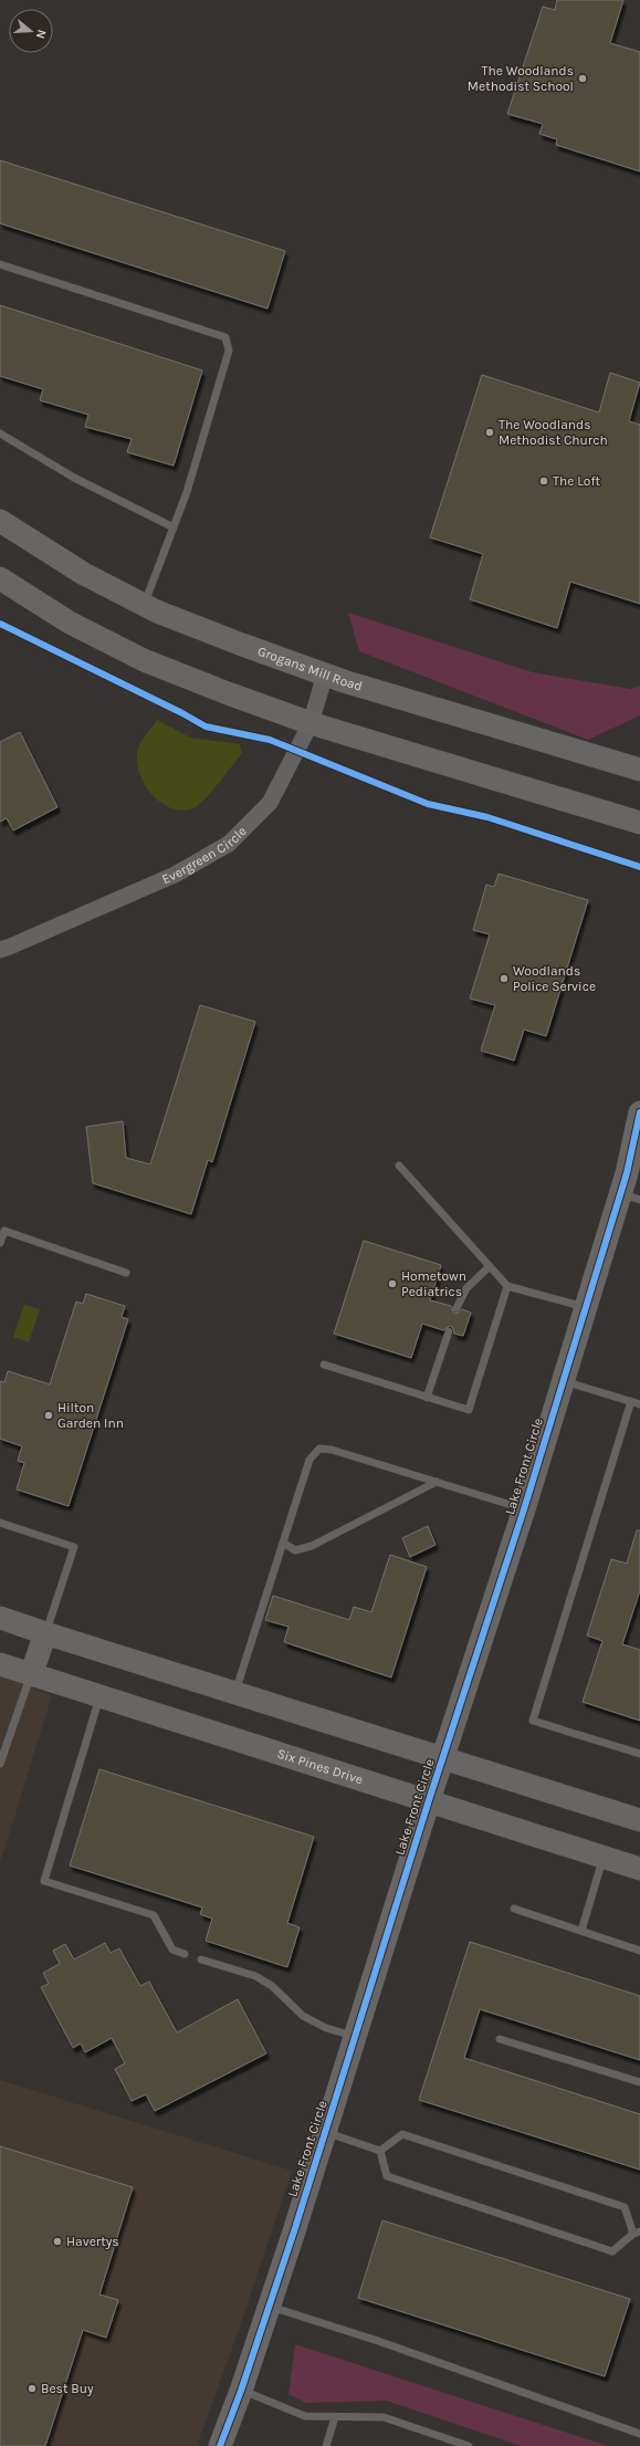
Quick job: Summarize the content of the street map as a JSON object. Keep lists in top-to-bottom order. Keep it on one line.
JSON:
{"streets":{"street":["Grogans Mill Road","Evergreen Circle","Lake Front Circle","Six Pines Drive"]},"crossings":[["Grogans Mill Road","Evergreen Circle"],["Lake Front Circle","Six Pines Drive"]],"places":["The Woodlands Methodist School","The Woodlands Methodist Church","The Loft","Woodlands Police Service","Hometown Pediatrics","Hilton Garden Inn","Havertys","Best Buy"],"north":"right"}
